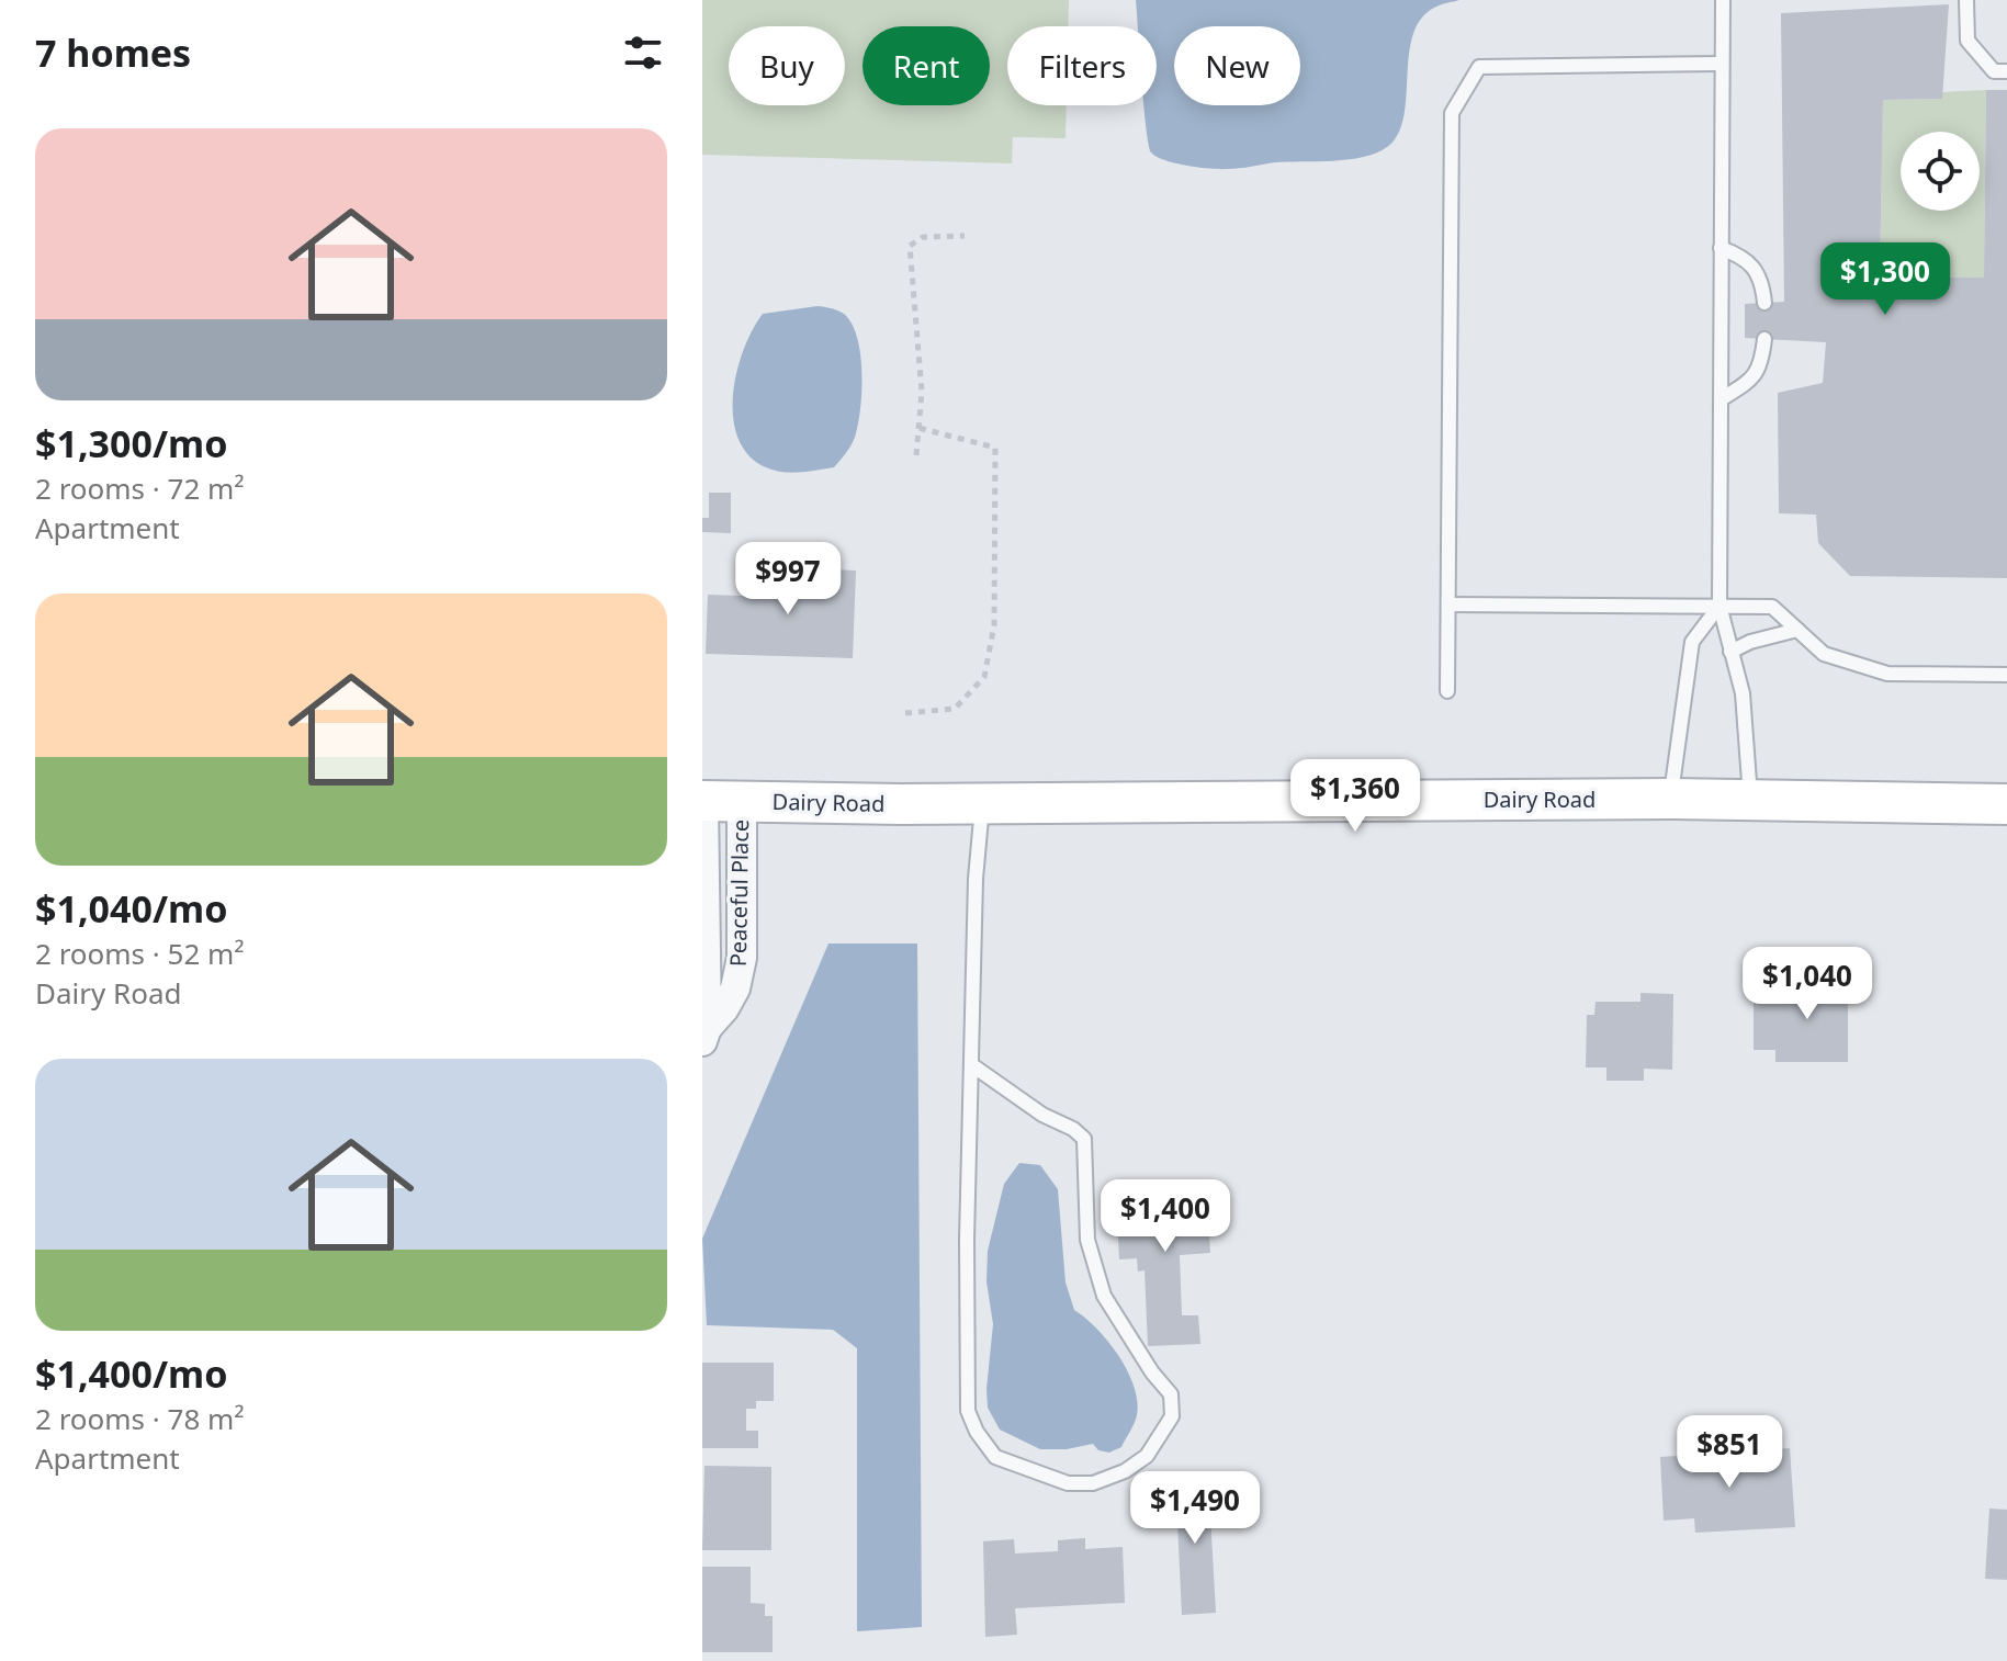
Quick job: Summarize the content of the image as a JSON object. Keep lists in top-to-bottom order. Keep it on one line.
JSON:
{"streets":{"street":["Dairy Road","Peaceful Place"]},"crossings":[["Dairy Road","Peaceful Place"]],"page":{"heading":"7 homes","chip":["Buy","Rent","Filters","New"],"list":[{"name":"$1,300/mo","note":"2 rooms · 72 m² · Apartment"},{"name":"$1,040/mo","note":"2 rooms · 52 m² · Dairy Road"},{"name":"$1,400/mo","note":"2 rooms · 78 m² · Apartment"}],"price":["$1,300","$997","$1,360","$1,040","$1,400","$851","$1,490"]}}
